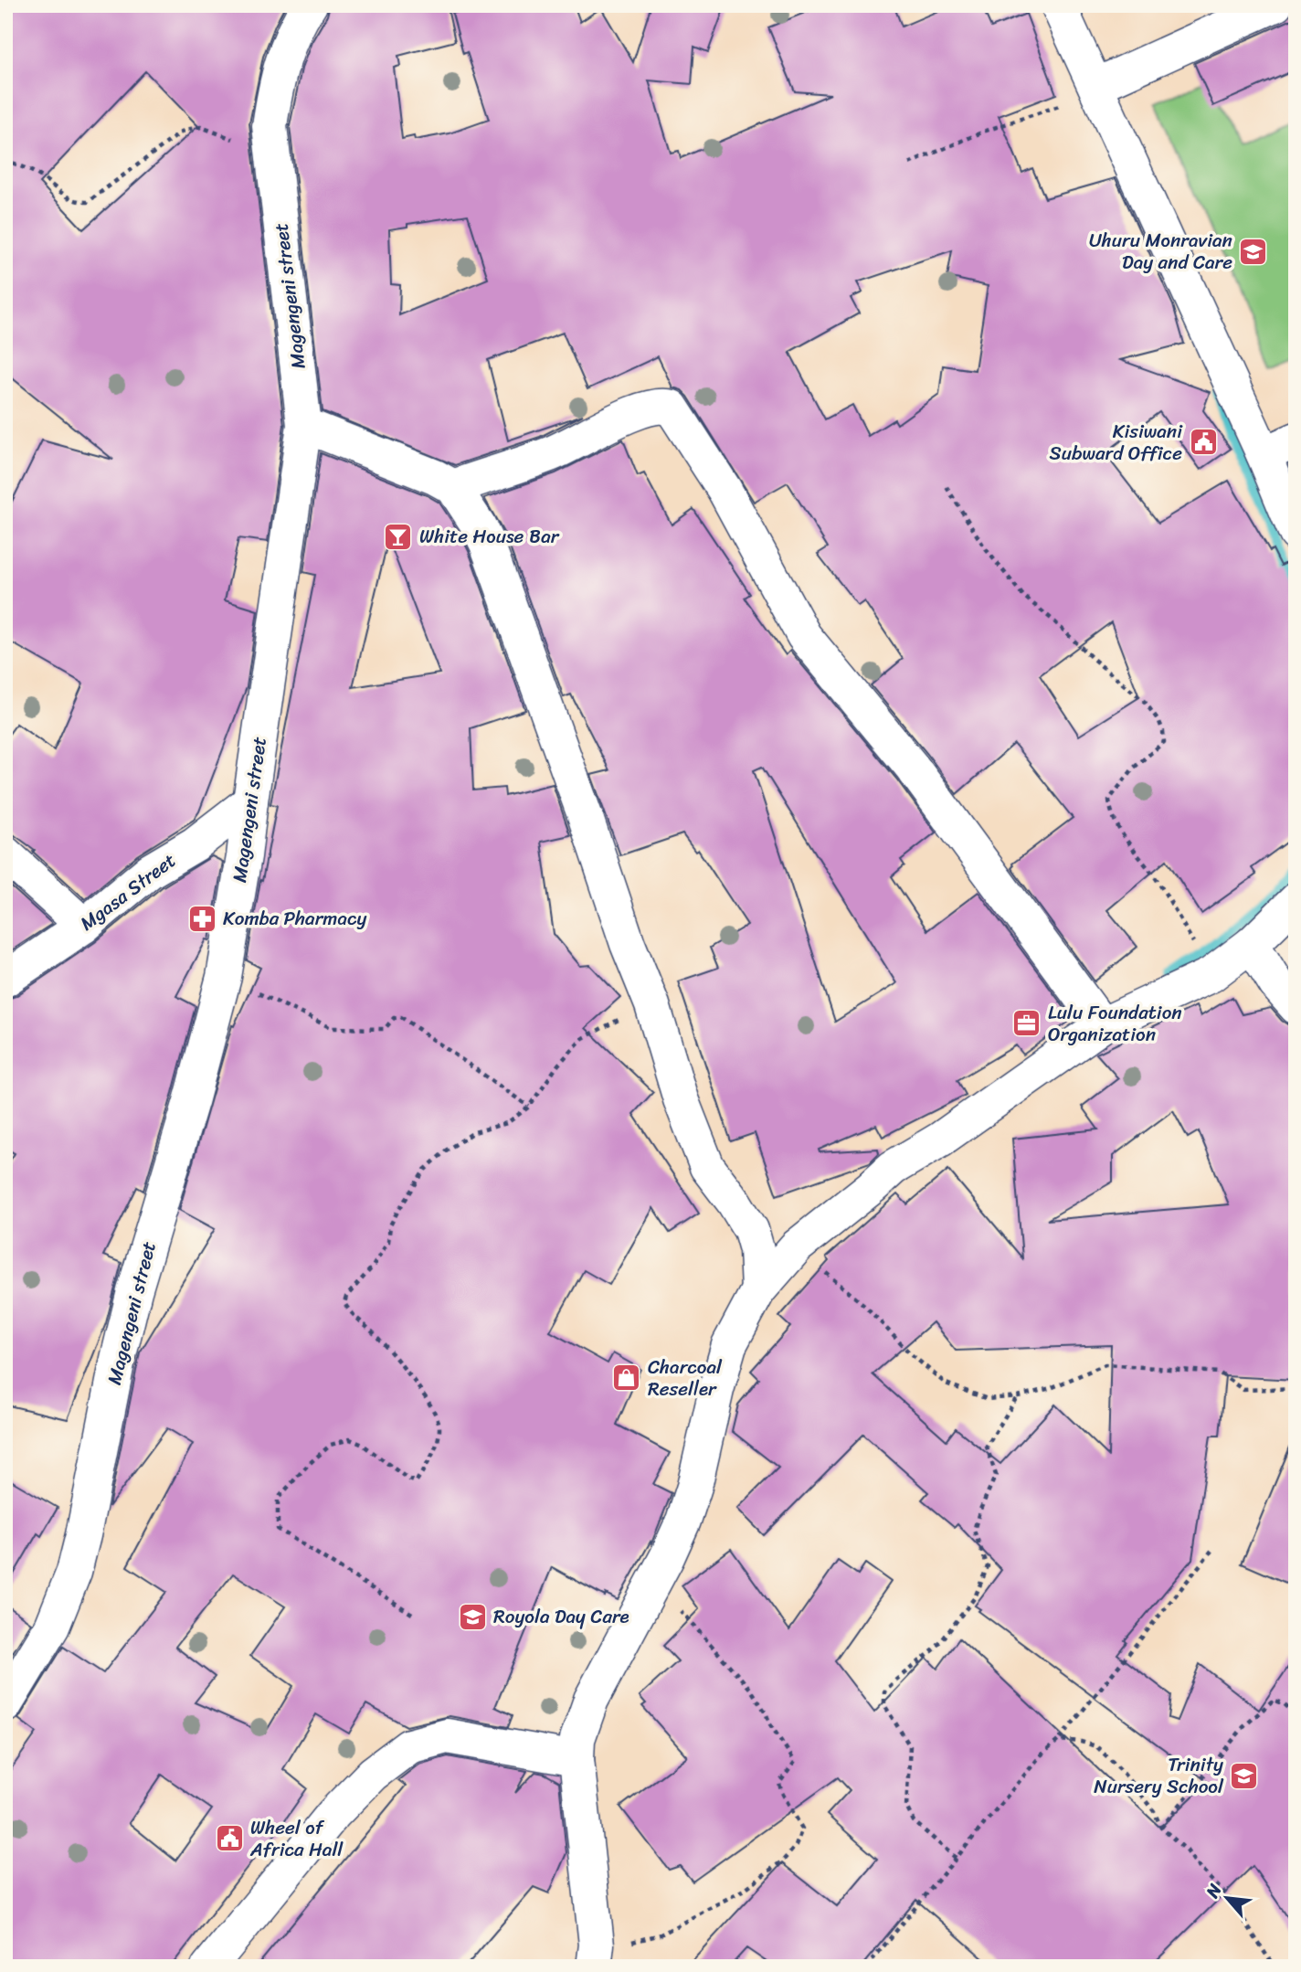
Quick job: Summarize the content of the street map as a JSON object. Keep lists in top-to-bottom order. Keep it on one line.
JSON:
{"streets":{"street":["Magengeni street","Mgasa Street"]},"crossings":[["Magengeni street","Mgasa Street"]],"places":{"school or university":["Uhuru Monravian Day and Care","Royola Day Care","Trinity Nursery School"],"public building":["Kisiwani Subward Office","Wheel of Africa Hall"],"bar":["White House Bar"],"pharmacy":["Komba Pharmacy"],"office":["Lulu Foundation Organization"],"shop":["Charcoal Reseller"]},"north":"top left"}
